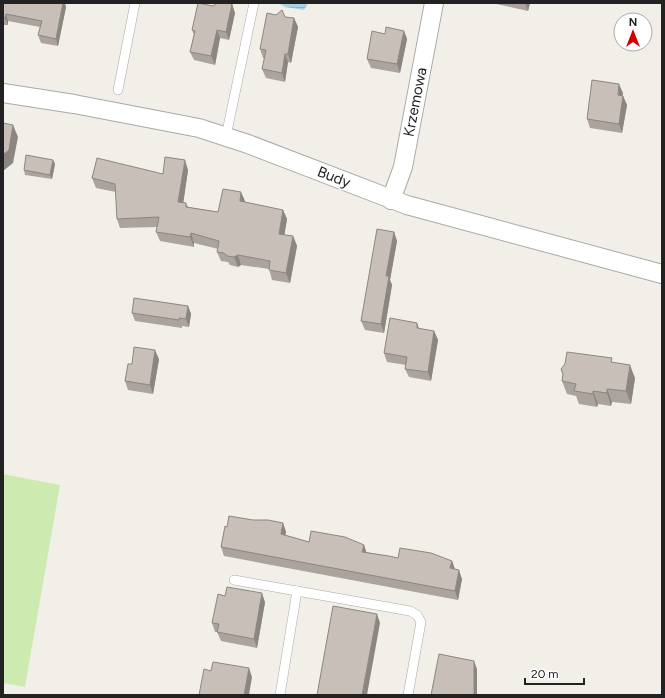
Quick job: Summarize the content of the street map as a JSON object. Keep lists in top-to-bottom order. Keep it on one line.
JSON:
{"streets":{"street":["Krzemowa","Budy"]},"crossings":[["Krzemowa","Budy"]],"scale_bar":"20 m","north":"top"}
